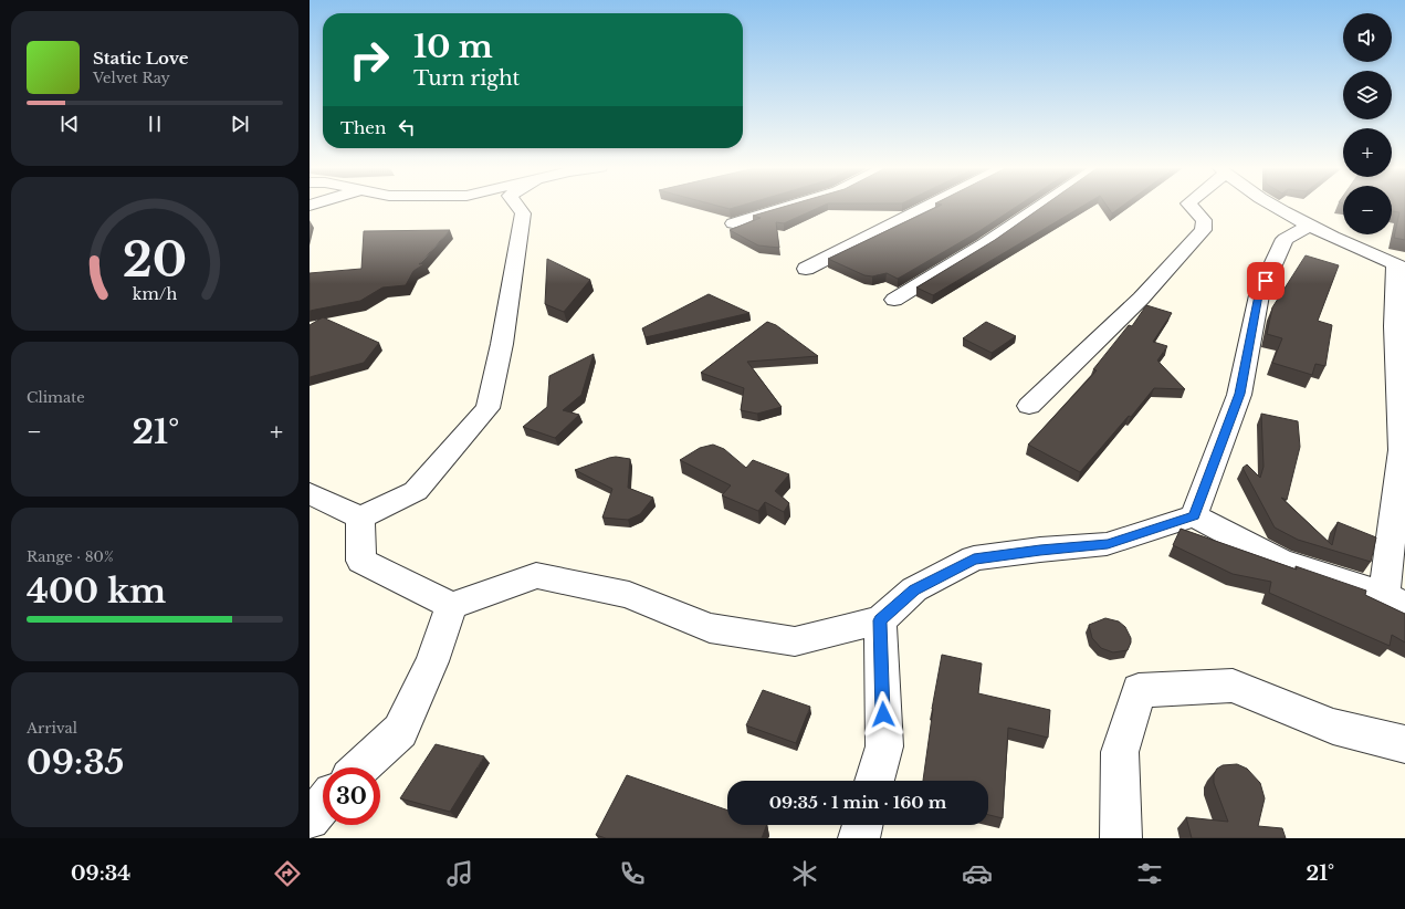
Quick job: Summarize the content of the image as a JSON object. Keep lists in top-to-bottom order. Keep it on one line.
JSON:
{"page":{"map_buttons":["+","−"],"turn":["10 m","Turn right"],"song":["Static Love","Velvet Ray"],"then":"Then","tile":["Climate",["Range · 80%","400 km"],["Arrival","09:35"]],"heat":["−","21°","+"],"limit":"30","trip":"09:35 · 1 min · 160 m","tabs":["09:34","21°"],"gauge":["20","km/h"]}}
